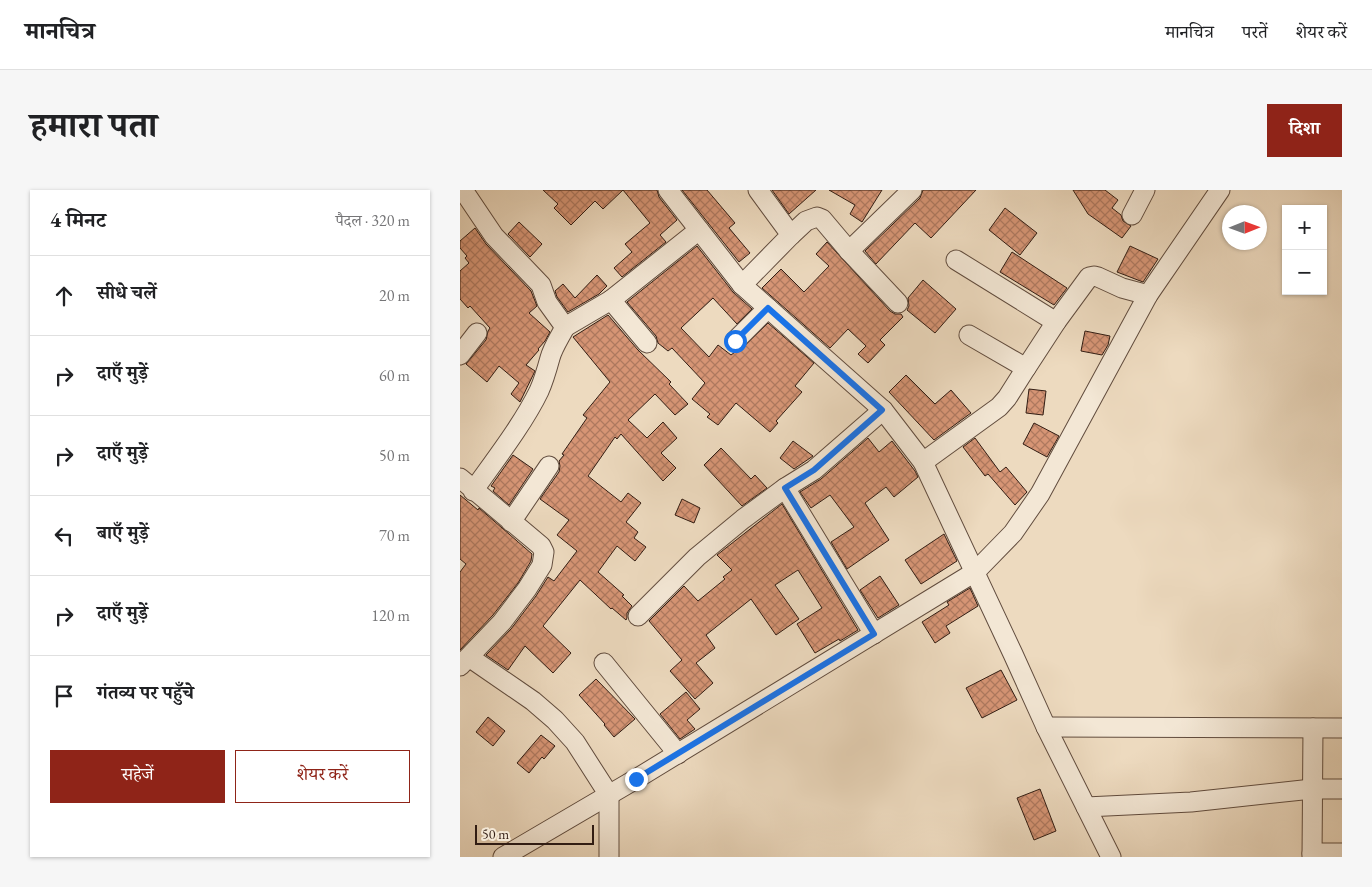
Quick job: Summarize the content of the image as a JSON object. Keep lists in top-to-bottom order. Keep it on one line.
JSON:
{"scale_bar":"50 m","north":"right","page":{"header":"मानचित्र","nav":["मानचित्र","परतें","शेयर करें"],"title":"हमारा पता","buttons":["दिशा",["सहेजें","शेयर करें"]],"heading":["4 मिनट","पैदल · 320 m"],"map_buttons":["+","−"],"list":[["सीधे चलें","20 m"],["दाएँ मुड़ें","60 m"],["दाएँ मुड़ें","50 m"],["बाएँ मुड़ें","70 m"],["दाएँ मुड़ें","120 m"],"गंतव्य पर पहुँचे"],"scale":"50 m"}}
